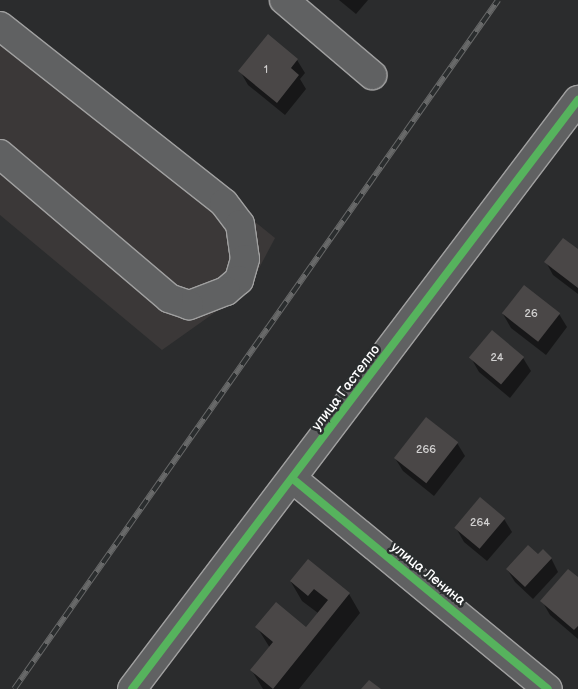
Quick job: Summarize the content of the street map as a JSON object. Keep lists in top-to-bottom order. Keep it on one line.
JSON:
{"streets":{"street":["улица Гастелло","улица Ленина"]},"crossings":[["улица Гастелло","улица Ленина"]],"house_numbers":["1","26","24","266","264"]}
